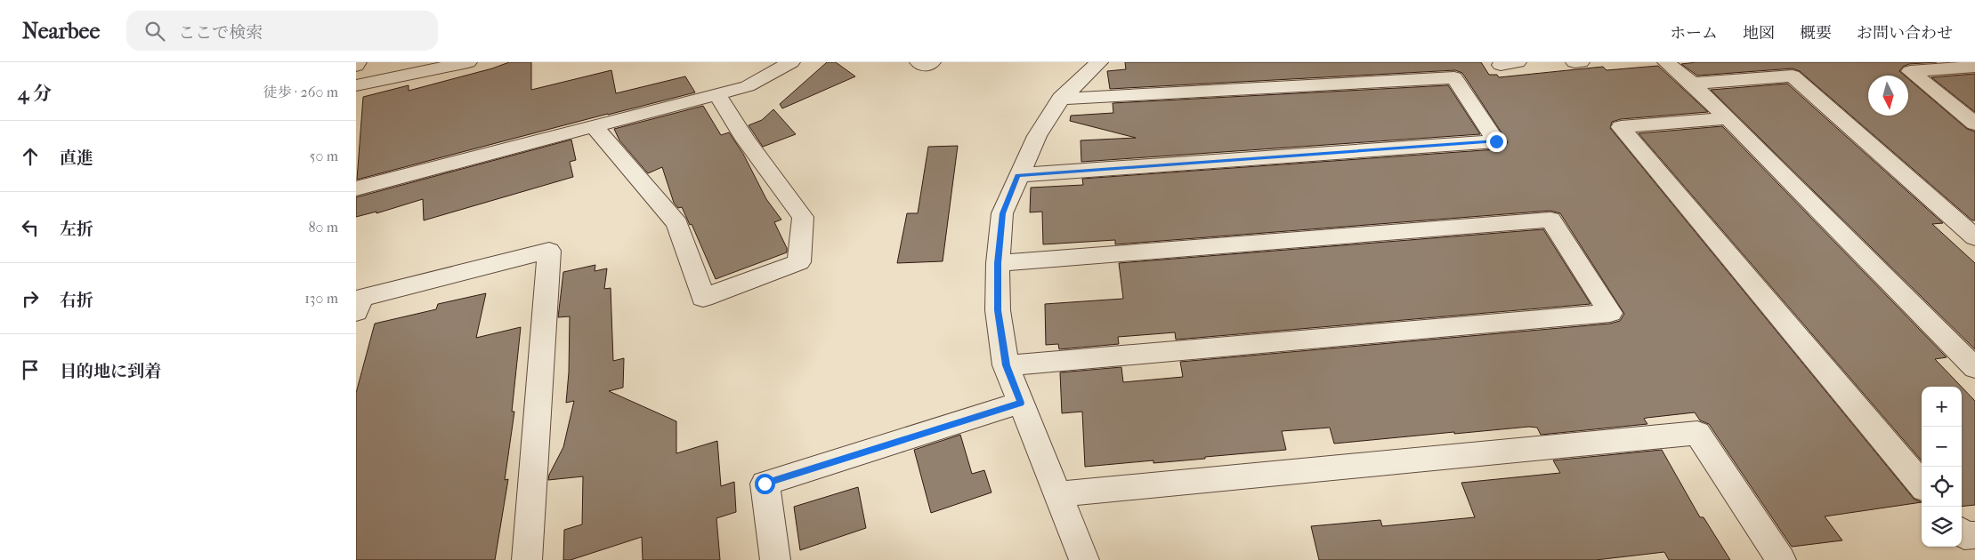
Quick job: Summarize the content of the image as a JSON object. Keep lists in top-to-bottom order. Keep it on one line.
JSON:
{"north":"bottom","page":{"header":"Nearbee","search":"ここで検索","nav":["ホーム","地図","概要","お問い合わせ"],"heading":["4 分","徒歩 · 260 m"],"list":[["直進","50 m"],["左折","80 m"],["右折","130 m"],"目的地に到着"],"map_buttons":["+","−"]}}
